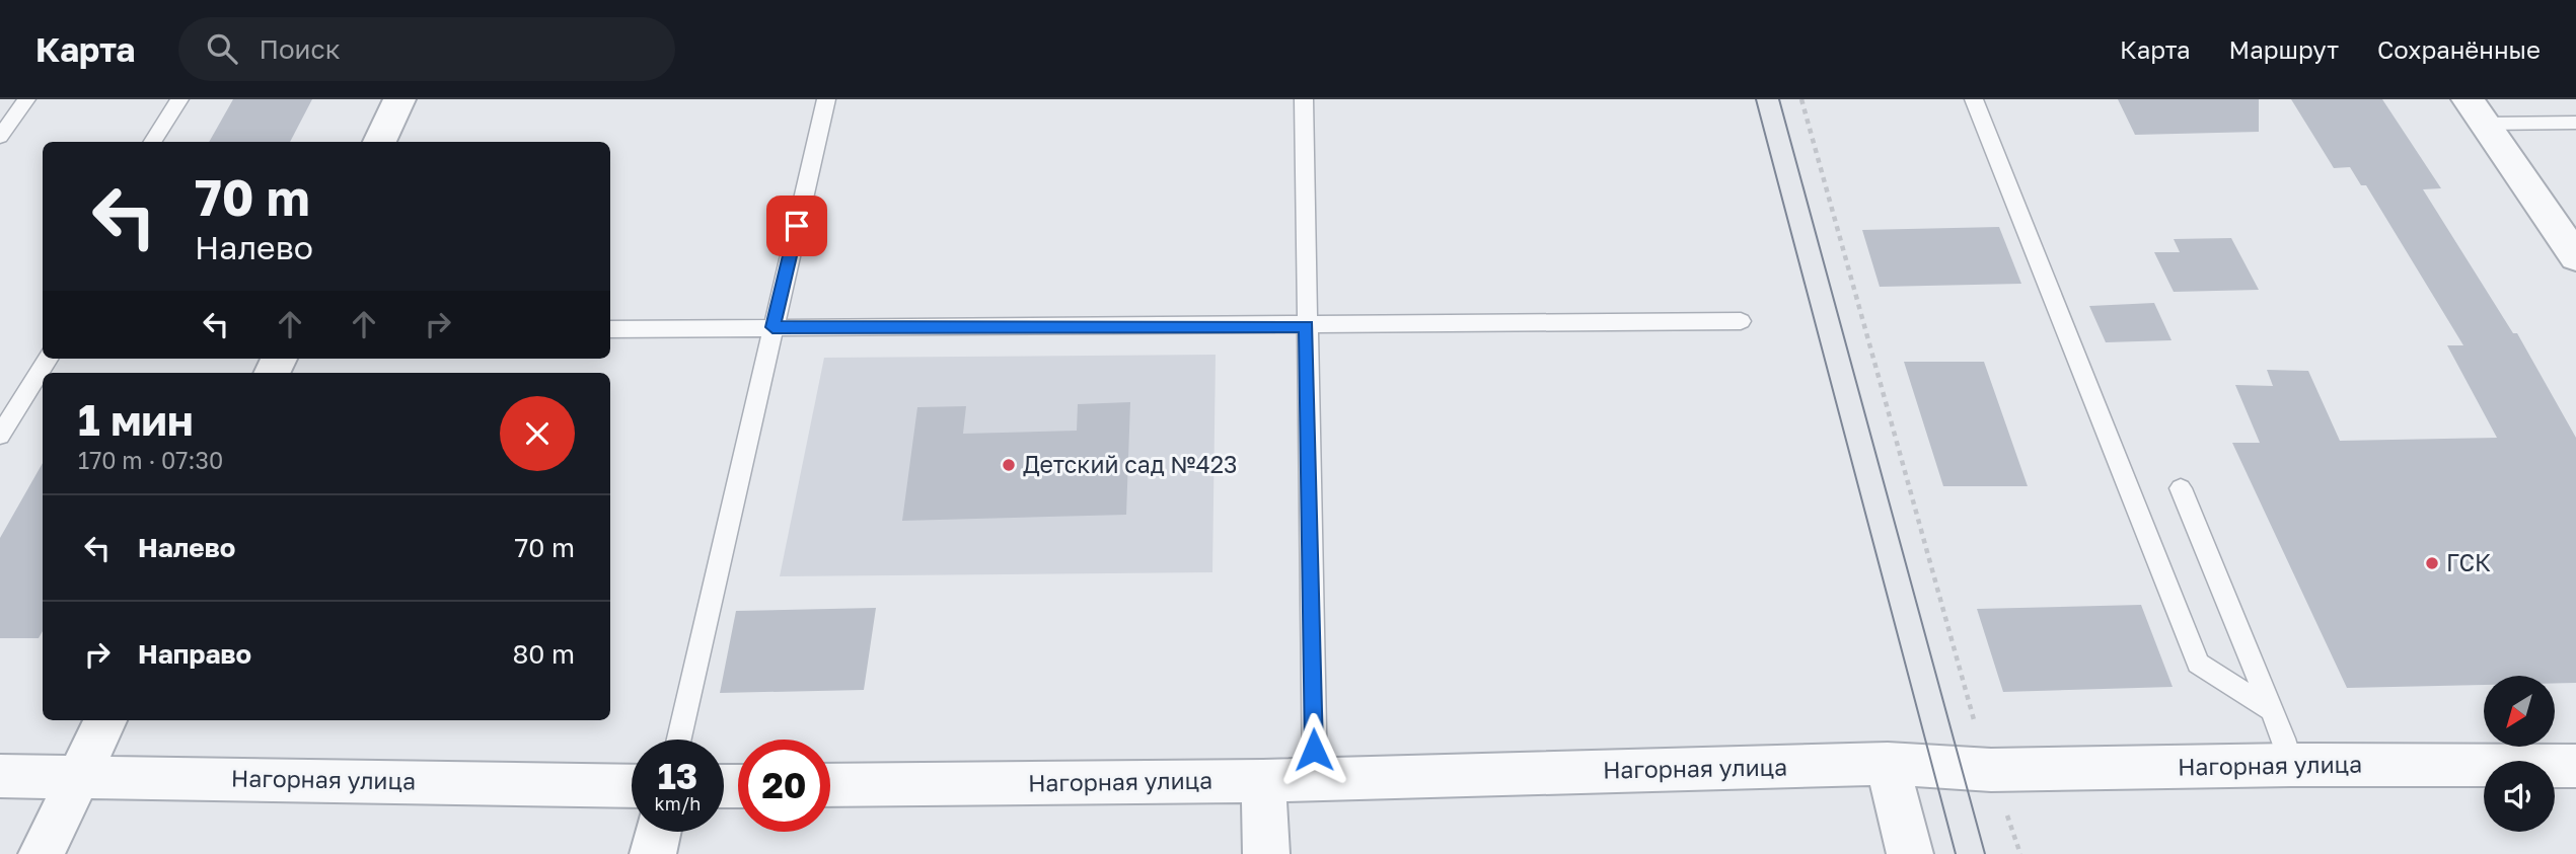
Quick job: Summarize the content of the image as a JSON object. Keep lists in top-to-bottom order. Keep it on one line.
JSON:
{"streets":{"street":["Нагорная улица"]},"places":["Детский сад №423","ГСК"],"north":"bottom left","page":{"header":"Карта","search":"Поиск","nav":["Карта","Маршрут","Сохранённые"],"turn":["70 m","Налево"],"heading":["1 мин","170 m · 07:30"],"list":[{"name":"Налево","value":"70 m"},{"name":"Направо","value":"80 m"}],"speed":"13 km/h","limit":"20"}}
